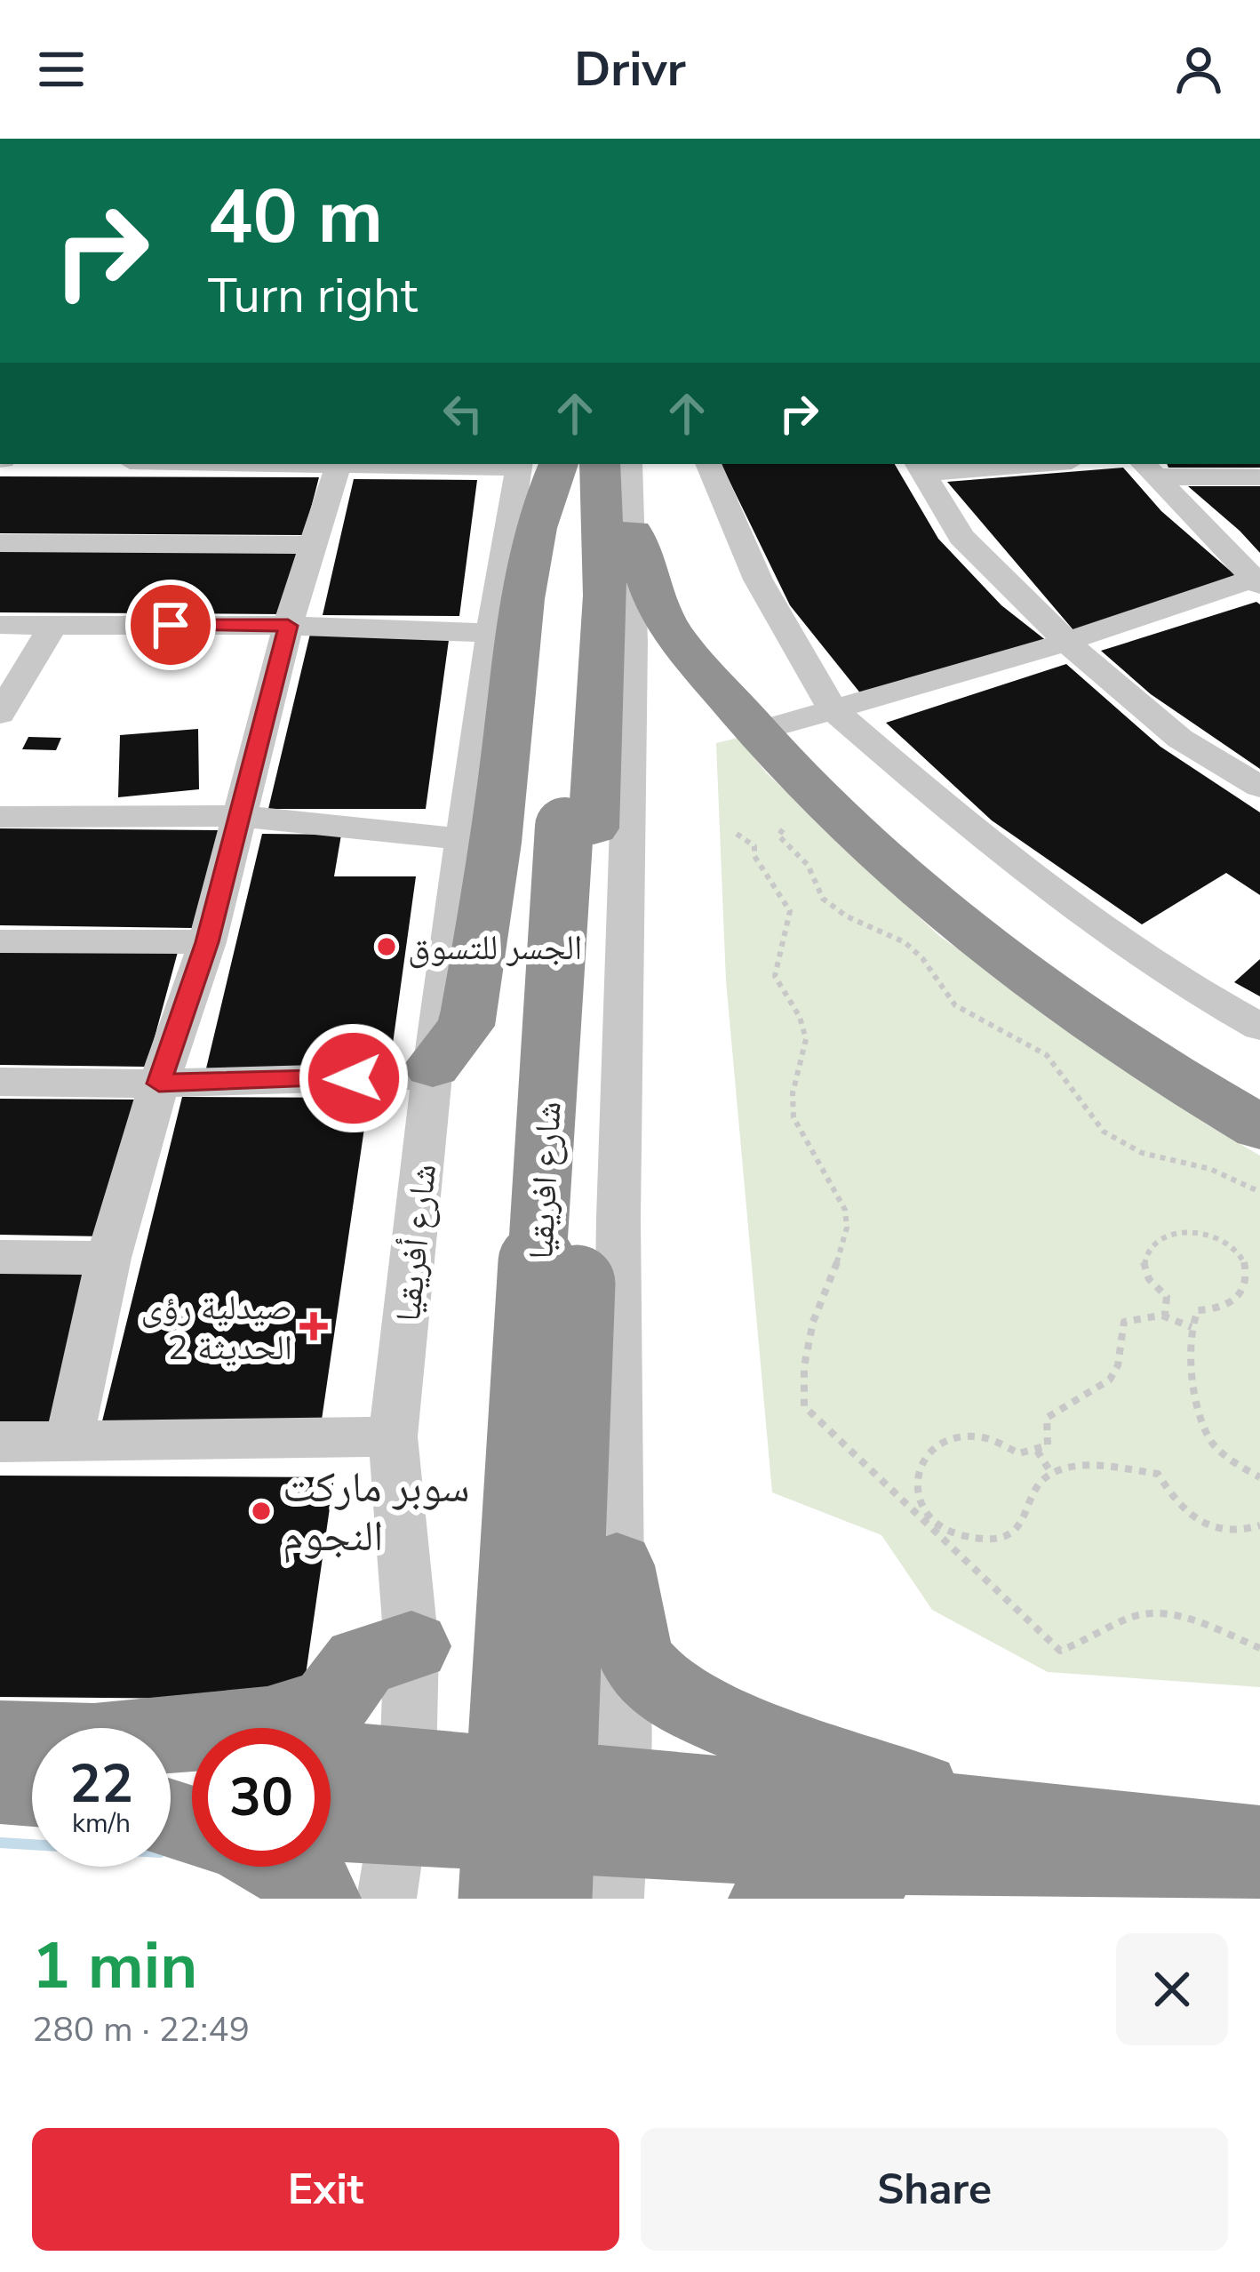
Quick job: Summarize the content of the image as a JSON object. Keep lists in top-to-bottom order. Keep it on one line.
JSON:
{"streets":{"highway":["شارع افريقيا"],"street":["شارع أفريقيا"]},"places":{"other":["الجسر للتسوق","سوبر ماركت النجوم"],"health":["صيدلية رؤى الحديثة 2"]},"page":{"header":"Drivr","turn":["40 m","Turn right"],"speed":"22 km/h","limit":"30","heading":["1 min","280 m · 22:49"],"buttons":["Exit","Share"]}}
